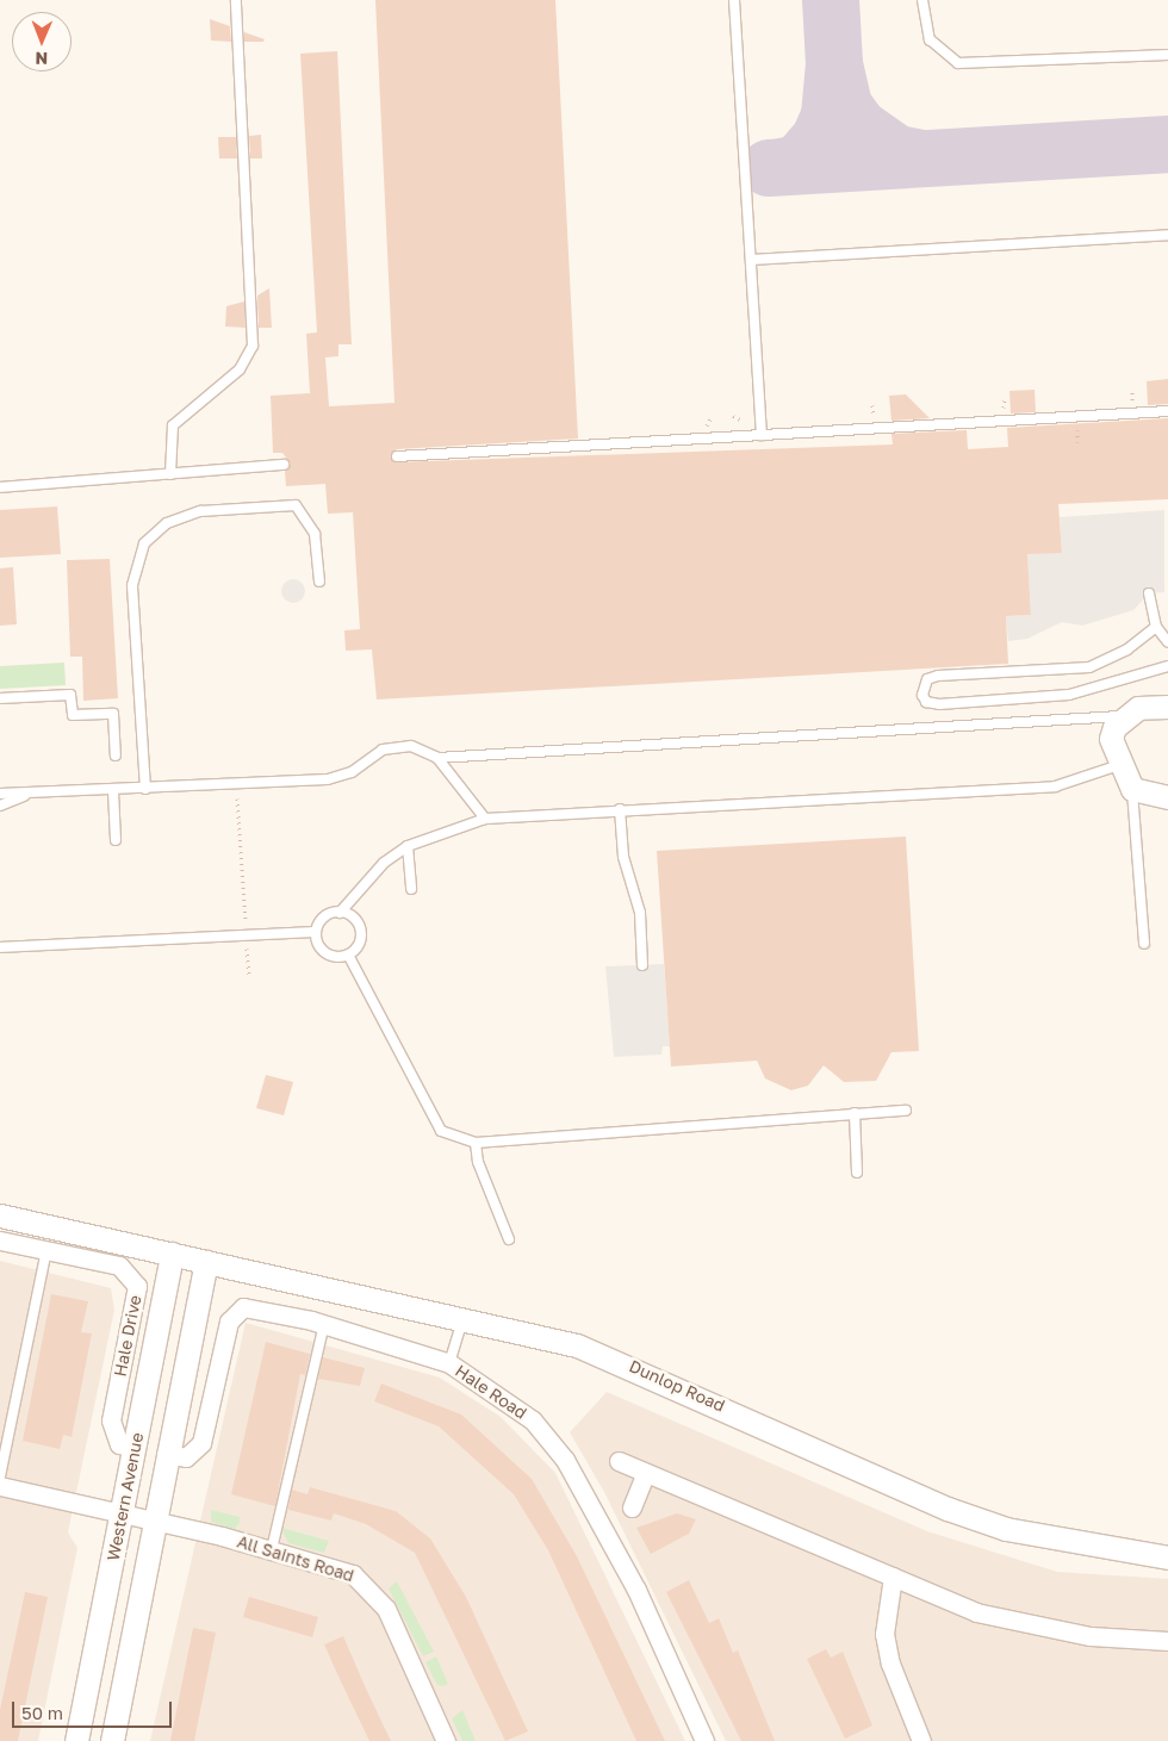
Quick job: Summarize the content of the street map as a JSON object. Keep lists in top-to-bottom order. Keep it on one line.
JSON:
{"streets":{"street":["Hale Drive","Dunlop Road","Hale Road","Western Avenue","All Saints Road"]},"crossings":[["Hale Drive","Western Avenue"],["Dunlop Road","Western Avenue"],["Hale Road","Western Avenue"],["Western Avenue","All Saints Road"]],"scale_bar":"50 m","north":"bottom"}
